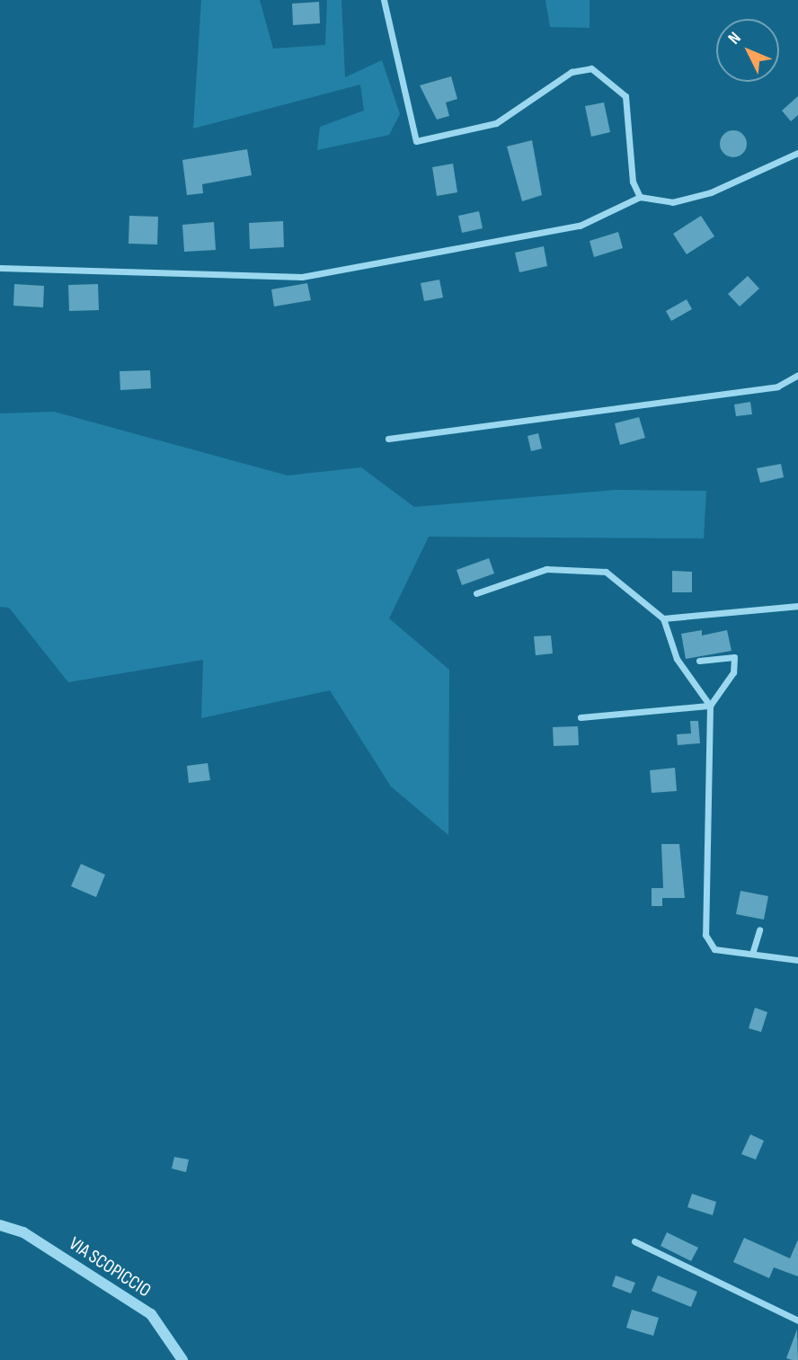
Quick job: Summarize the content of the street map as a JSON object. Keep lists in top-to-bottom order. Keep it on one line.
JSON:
{"streets":{"street":["VIA SCOPICCIO"]},"north":"top left"}
